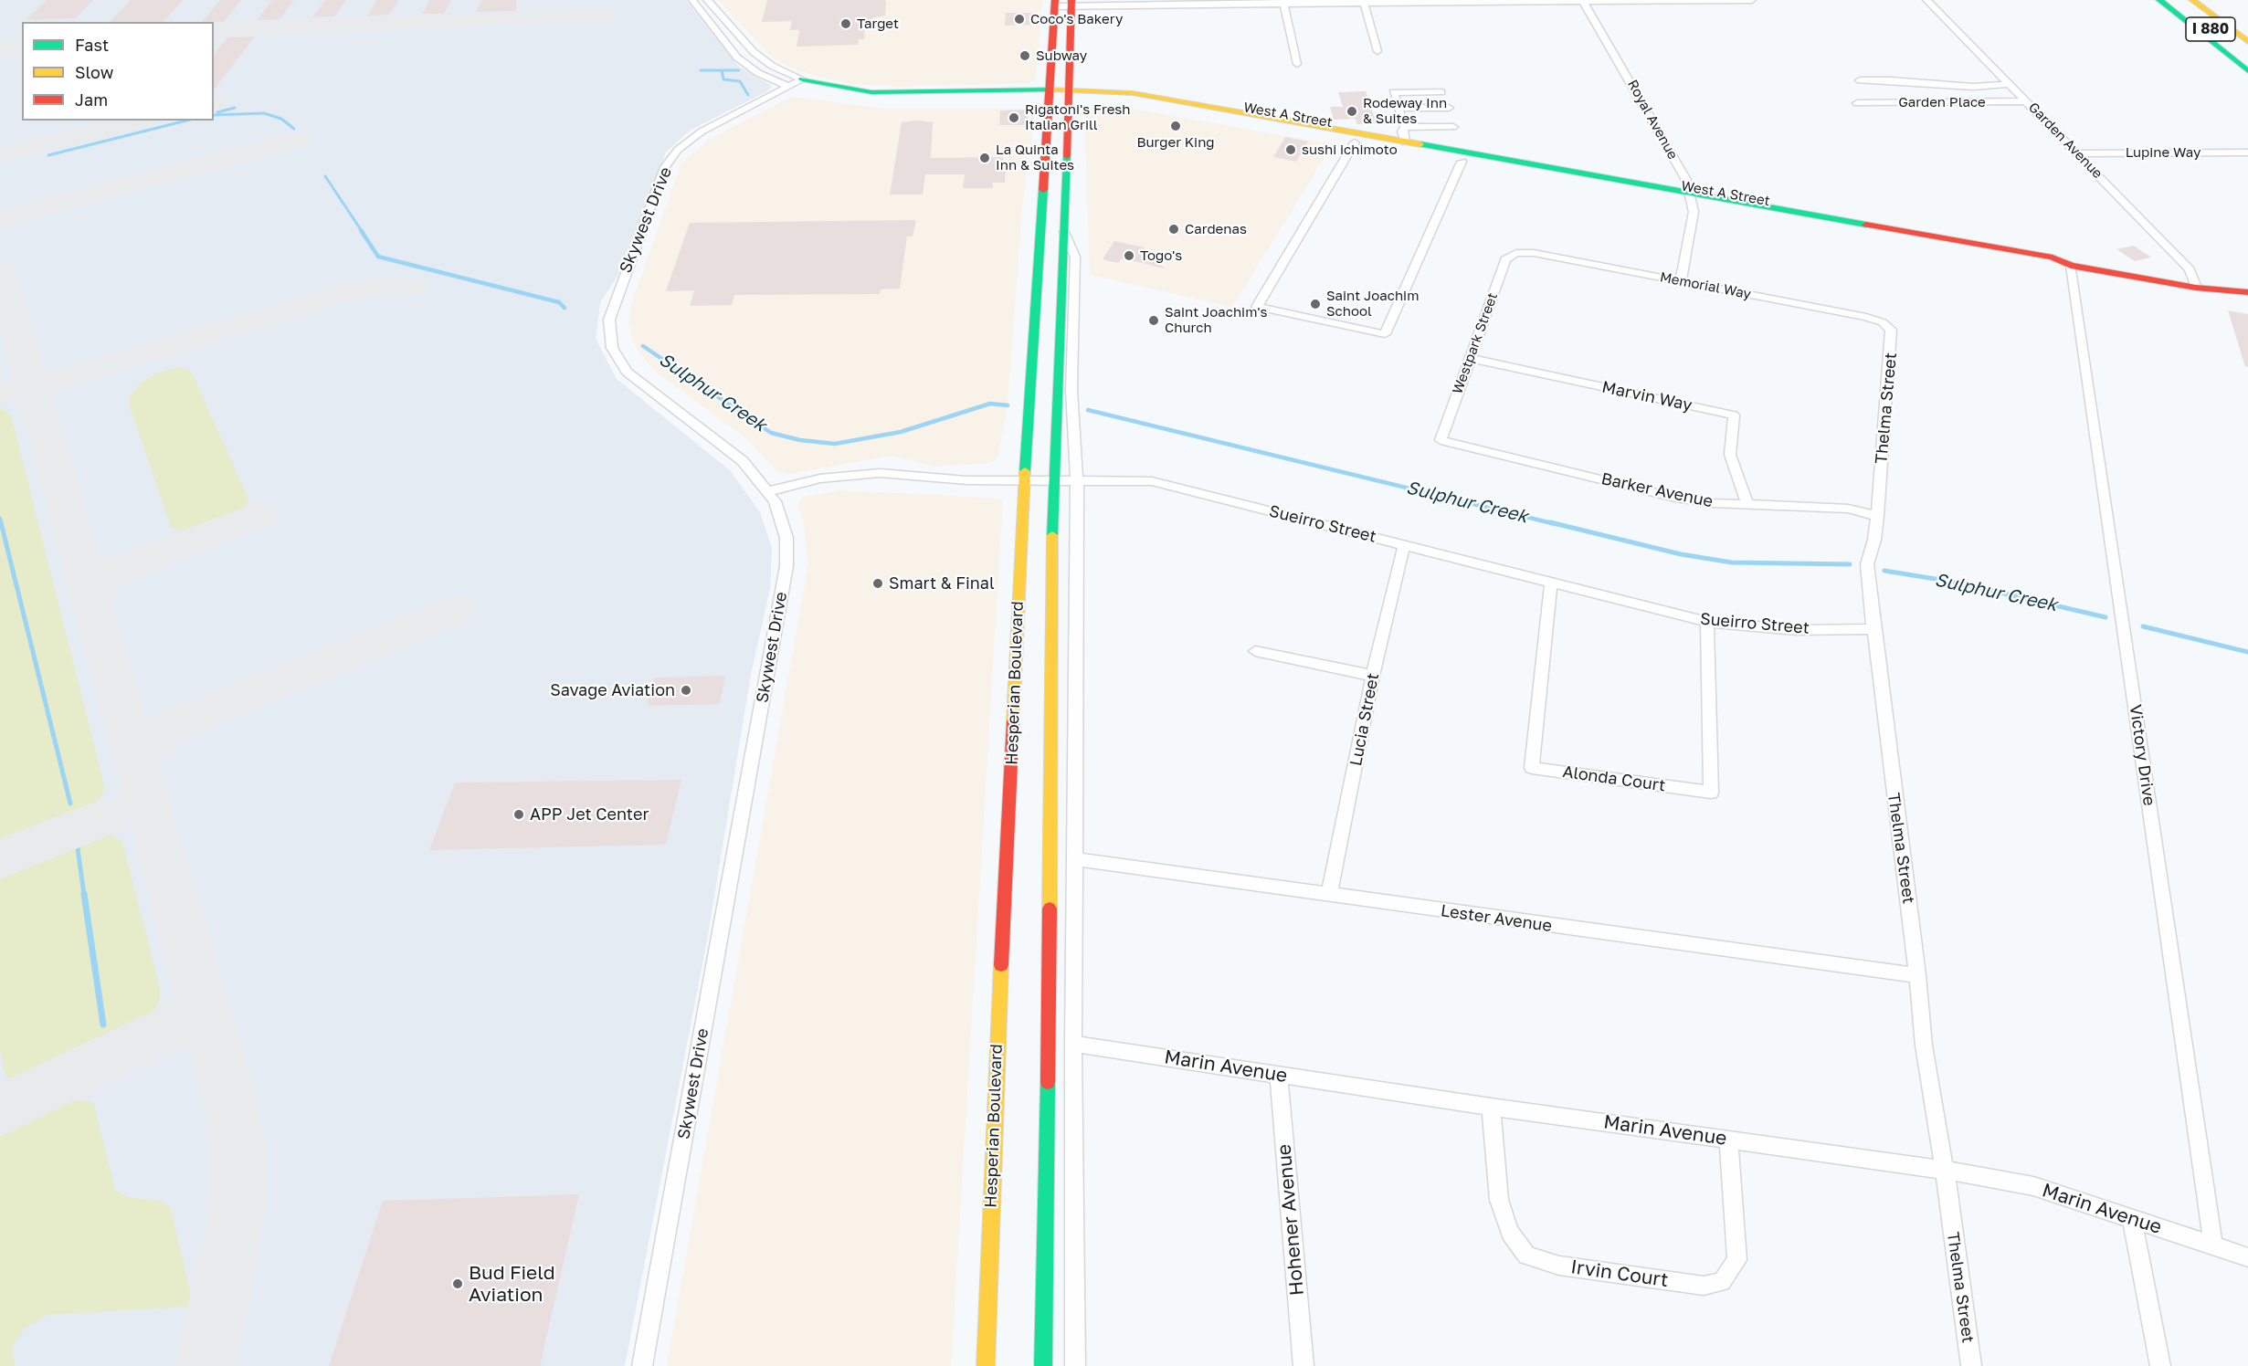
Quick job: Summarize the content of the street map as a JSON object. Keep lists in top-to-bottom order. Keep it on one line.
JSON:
{"streets":{"main road":["I 880","West A Street","Hesperian Boulevard"],"street":["Garden Place","Royal Avenue","Garden Avenue","Lupine Way","Skywest Drive","Memorial Way","Westpark Street","Marvin Way","Thelma Street","Barker Avenue","Sueirro Street","Lucia Street","Victory Drive","Alonda Court","Lester Avenue","Marin Avenue","Hohener Avenue","Irvin Court"]},"crossings":[["Garden Place","Garden Avenue"],["West A Street","Royal Avenue"],["West A Street","Garden Avenue"],["West A Street","Skywest Drive"],["West A Street","Hesperian Boulevard"],["West A Street","Victory Drive"],["Royal Avenue","Memorial Way"],["Garden Avenue","Lupine Way"],["Skywest Drive","Sueirro Street"],["Memorial Way","Westpark Street"],["Memorial Way","Thelma Street"],["Westpark Street","Marvin Way"],["Westpark Street","Barker Avenue"],["Marvin Way","Barker Avenue"],["Thelma Street","Barker Avenue"],["Thelma Street","Sueirro Street"],["Thelma Street","Lester Avenue"],["Thelma Street","Marin Avenue"],["Sueirro Street","Hesperian Boulevard"],["Sueirro Street","Lucia Street"],["Sueirro Street","Alonda Court"],["Hesperian Boulevard","Lester Avenue"],["Hesperian Boulevard","Marin Avenue"],["Lucia Street","Lester Avenue"],["Victory Drive","Marin Avenue"],["Marin Avenue","Hohener Avenue"],["Marin Avenue","Irvin Court"]],"water":["Sulphur Creek"],"places":["Coco's Bakery","Target","Subway","Rodeway Inn & Suites","Rigatoni's Fresh Italian Grill","Burger King","sushi ichimoto","La Quinta Inn & Suites","Cardenas","Togo's","Saint Joachim School","Saint Joachim's Church","Smart & Final","Savage Aviation","APP Jet Center","Bud Field Aviation"],"legend":["Fast","Slow","Jam"]}
